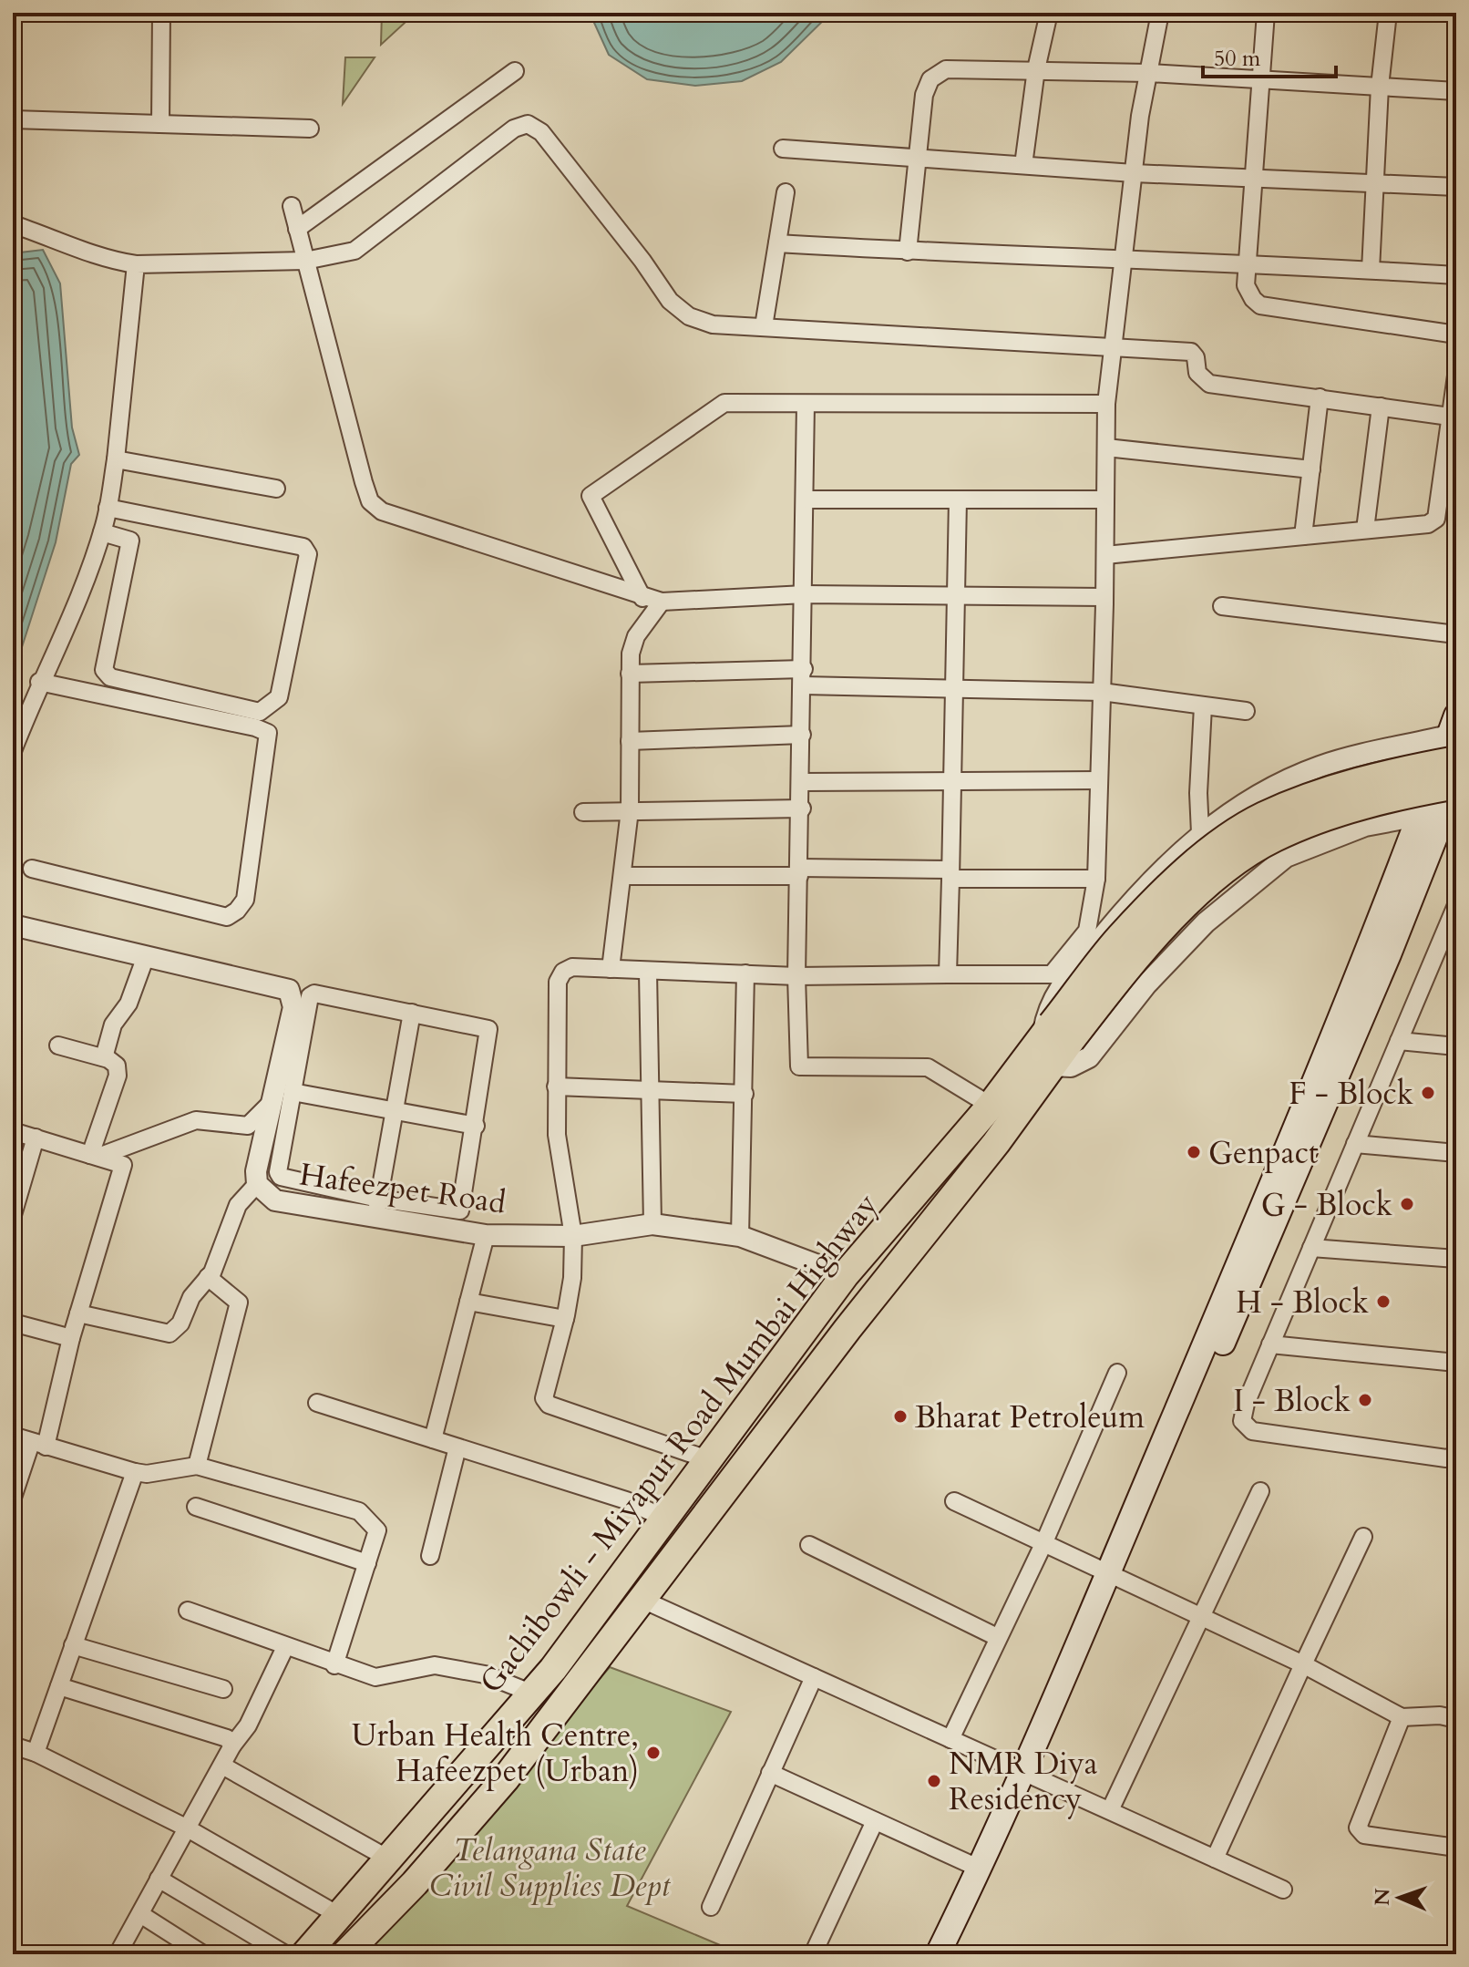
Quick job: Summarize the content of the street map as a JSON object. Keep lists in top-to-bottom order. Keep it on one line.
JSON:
{"streets":{"main road":["Gachibowli - Miyapur Road Mumbai Highway"],"street":["Hafeezpet Road"]},"crossings":[["Hafeezpet Road","Gachibowli - Miyapur Road Mumbai Highway"]],"parks":["Telangana State Civil Supplies Dept"],"places":["F - Block","Genpact","G - Block","H - Block","I - Block","Bharat Petroleum","Urban Health Centre, Hafeezpet (Urban)","NMR Diya Residency"],"scale_bar":"50 m","north":"left"}
